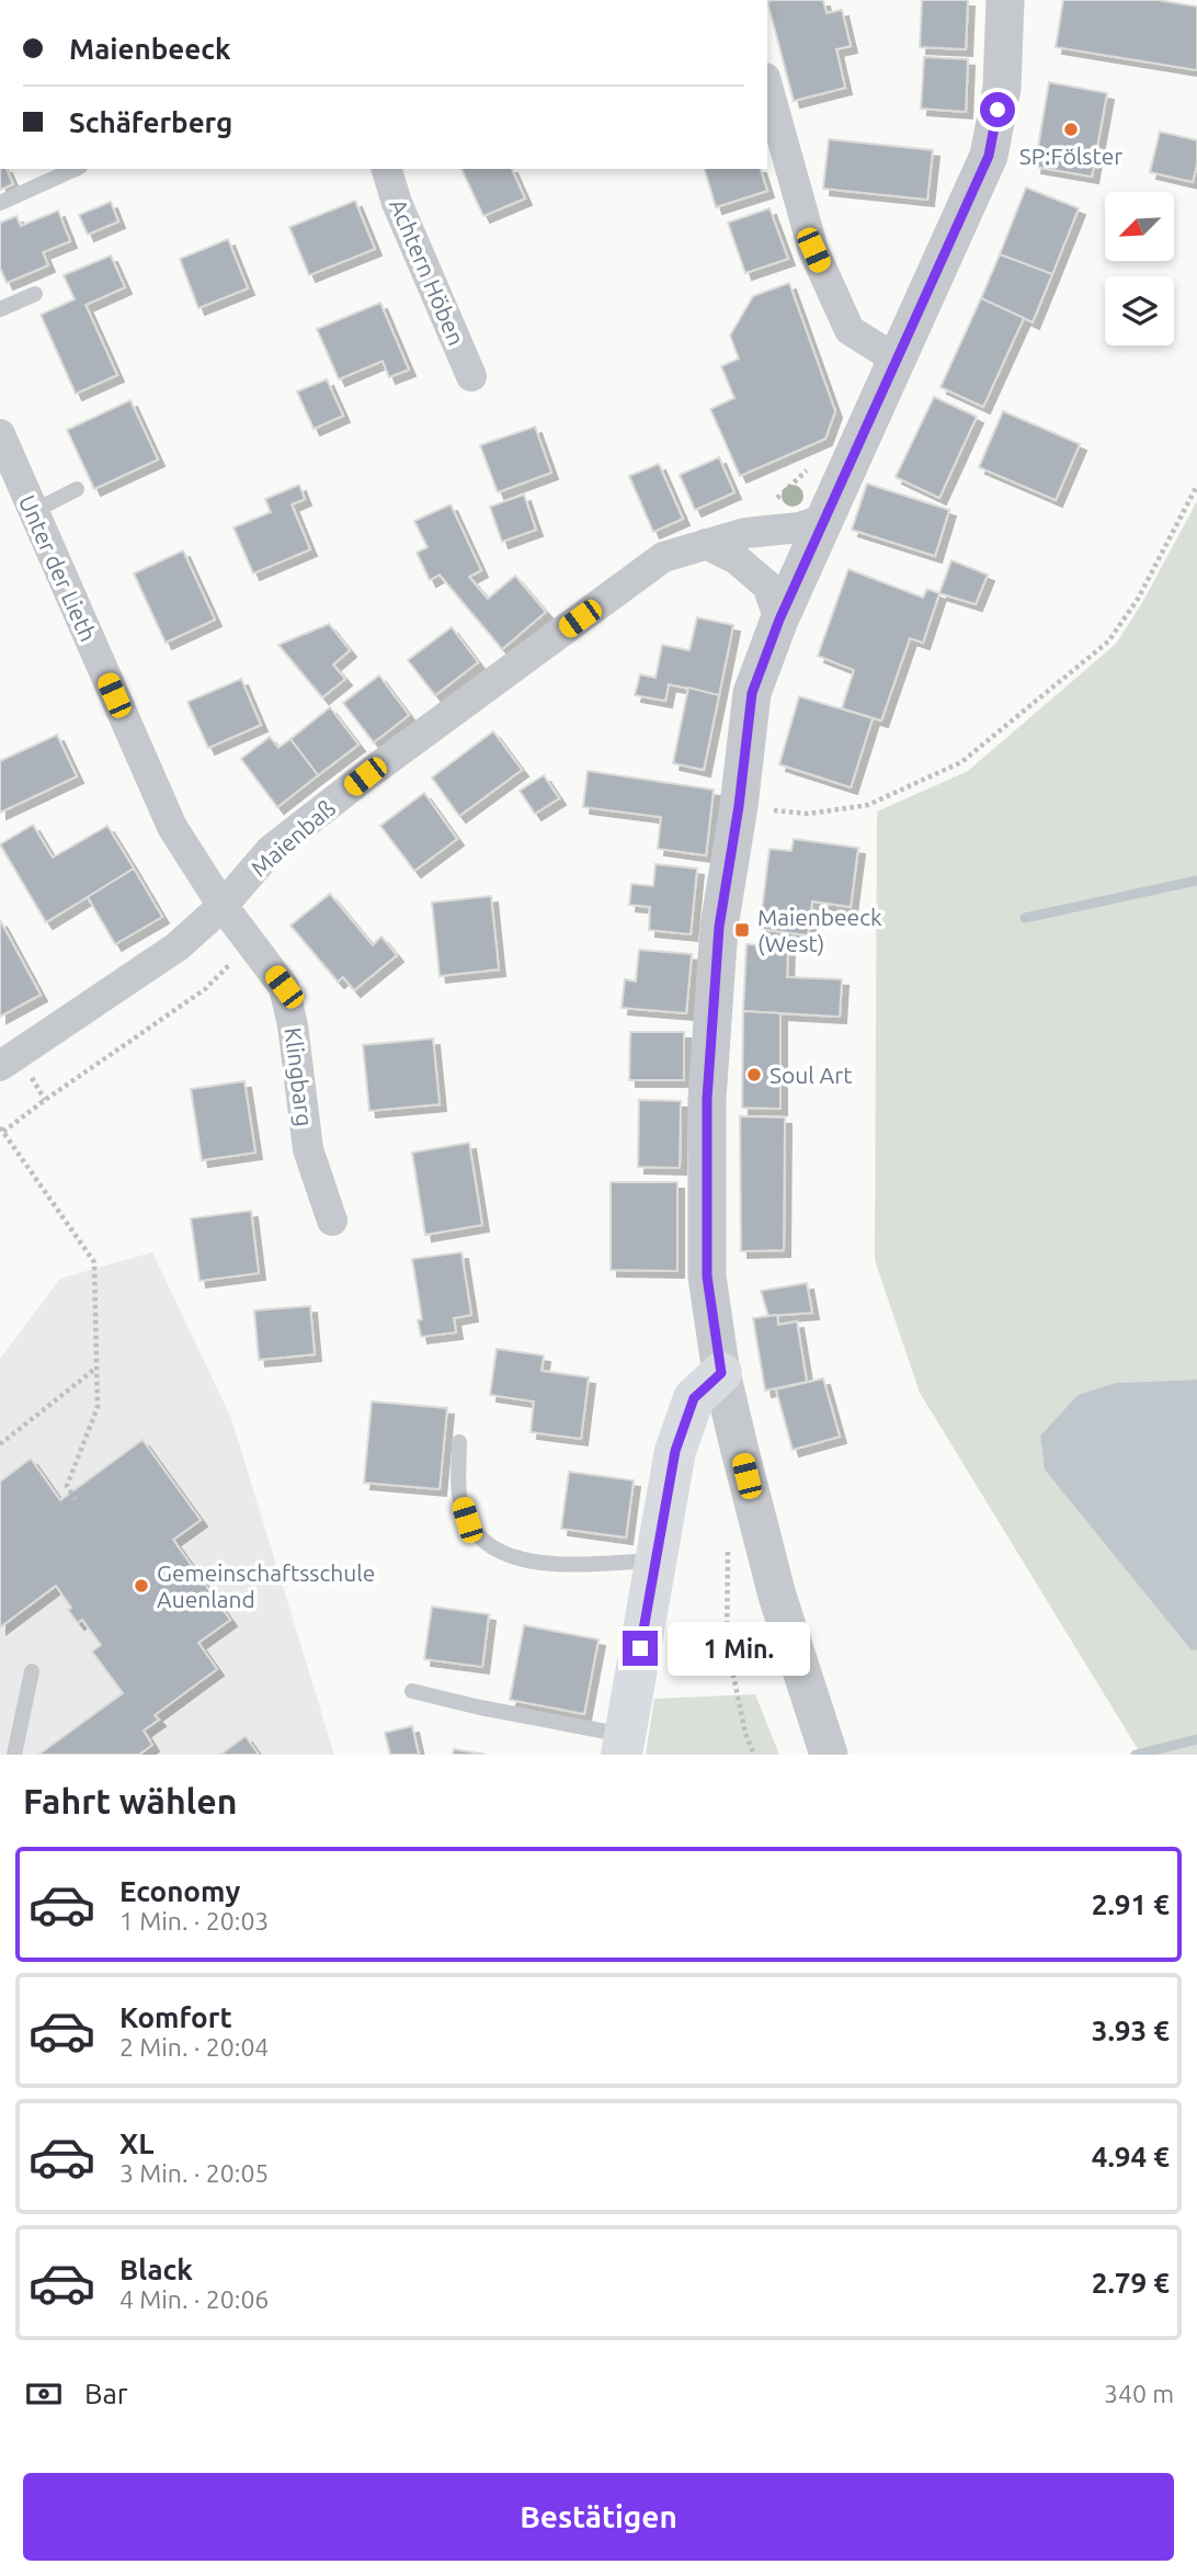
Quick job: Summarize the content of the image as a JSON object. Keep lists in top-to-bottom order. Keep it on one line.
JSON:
{"streets":{"street":["Achtern Höben","Unter der Lieth","Maienbaß","Klingbarg"]},"crossings":[["Unter der Lieth","Maienbaß"],["Unter der Lieth","Klingbarg"],["Maienbaß","Klingbarg"]],"places":{"other":["SP:Fölster","Soul Art","Gemeinschaftsschule Auenland"],"transit":["Maienbeeck (West)"]},"north":"bottom left","page":{"banner":["Maienbeeck","Schäferberg"],"bubble":"1 Min.","heading":"Fahrt wählen","list":[{"name":"Economy","note":"1 Min. · 20:03","value":"2.91 €"},{"name":"Komfort","note":"2 Min. · 20:04","value":"3.93 €"},{"name":"XL","note":"3 Min. · 20:05","value":"4.94 €"},{"name":"Black","note":"4 Min. · 20:06","value":"2.79 €"}],"pay":["Bar","340 m"],"buttons":"Bestätigen"}}
